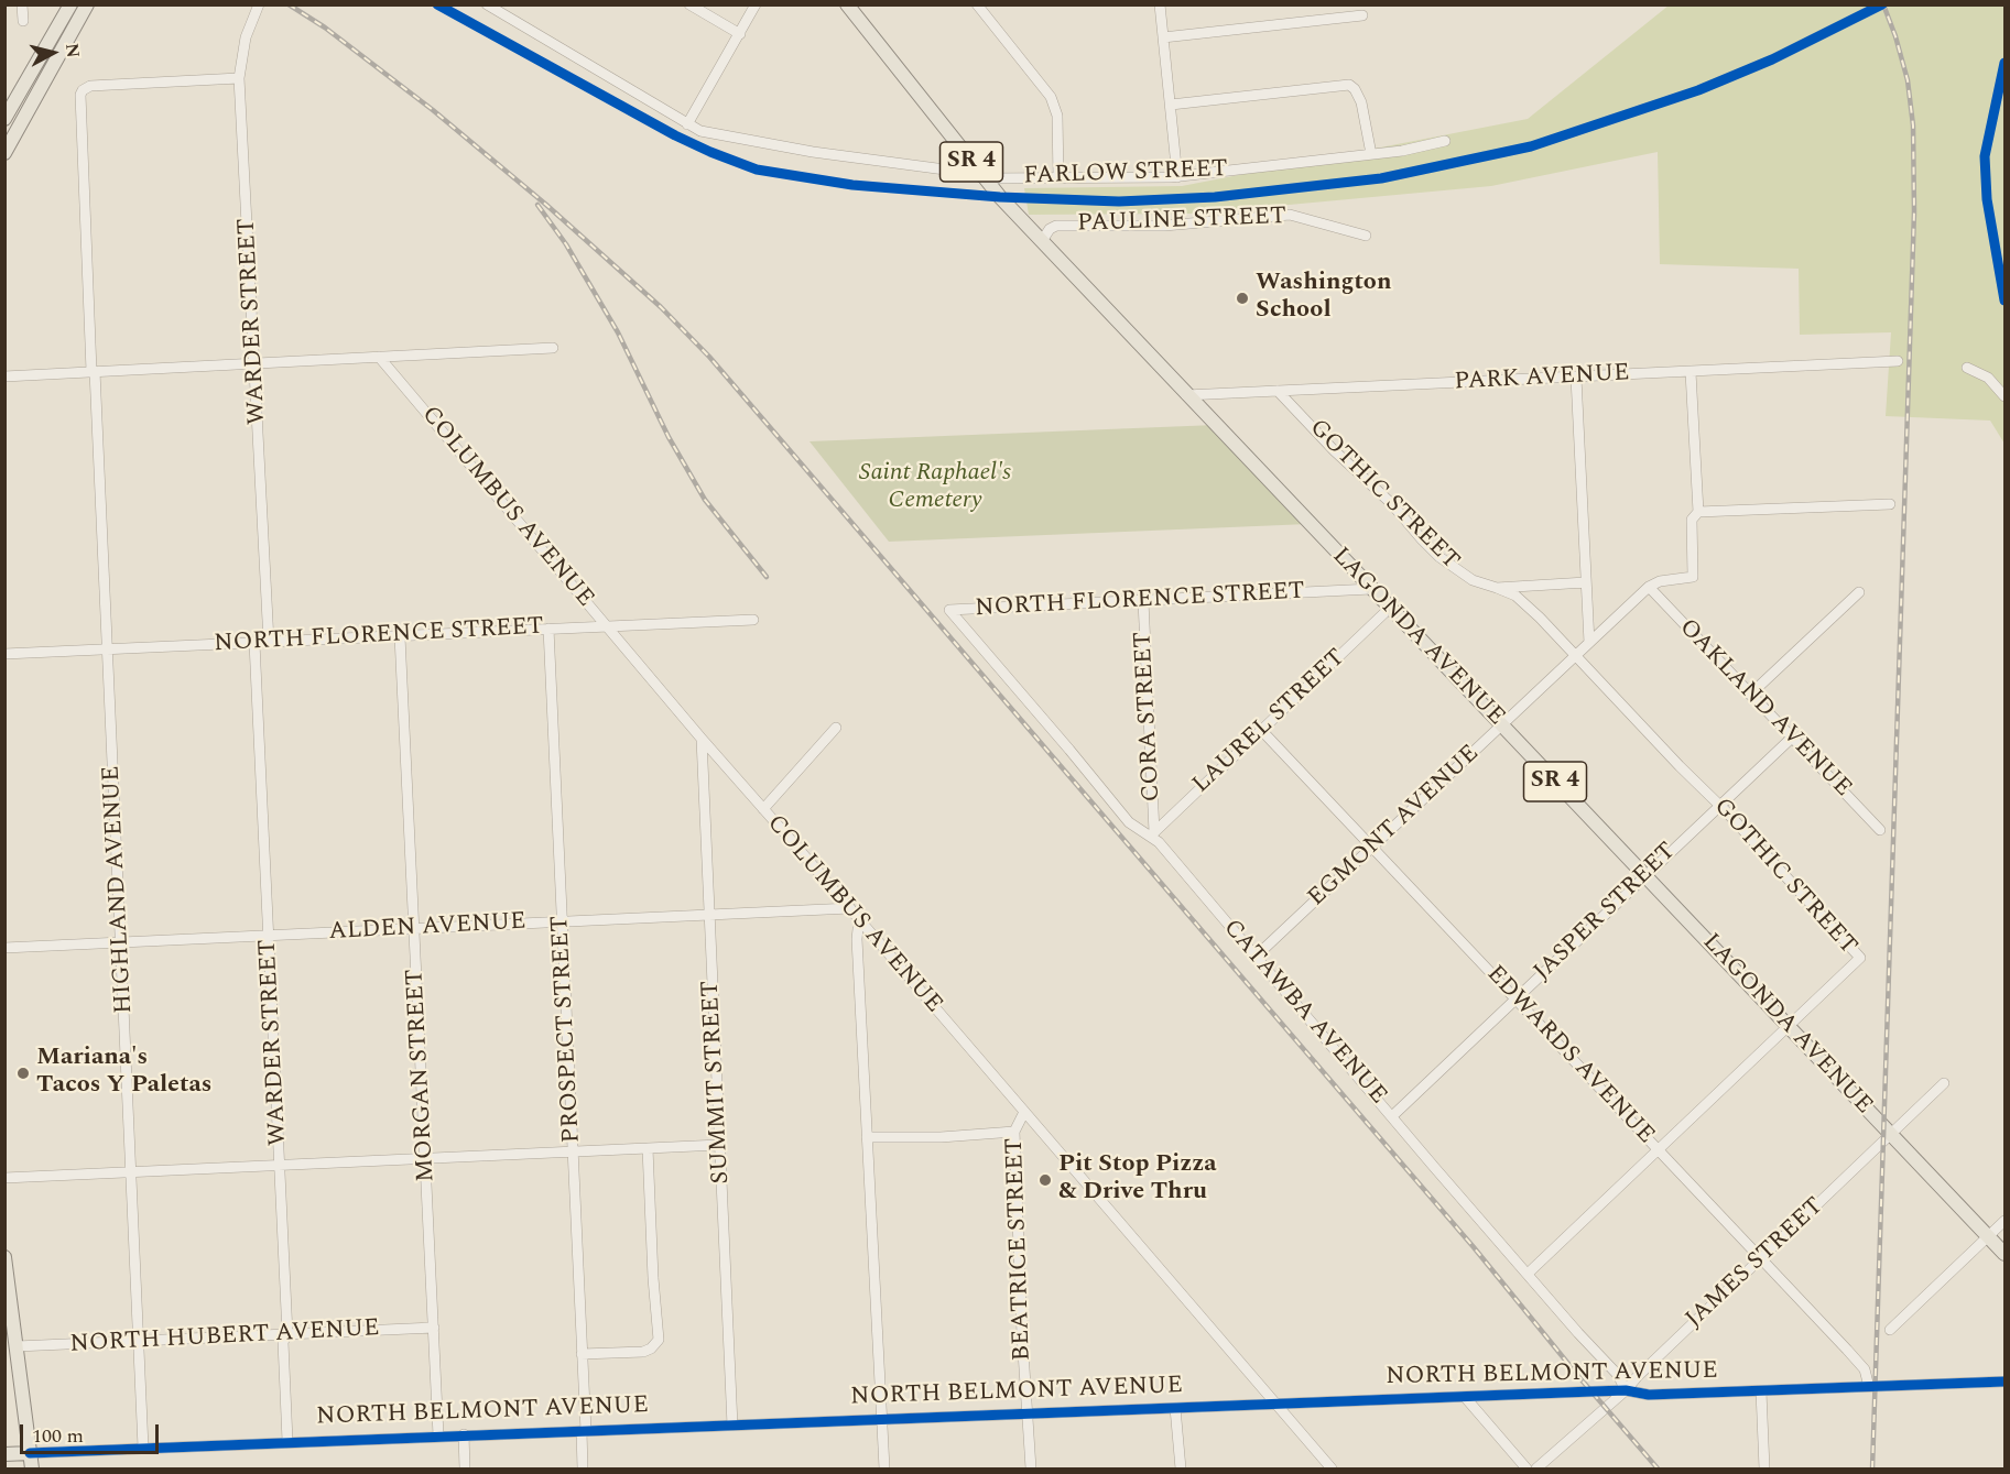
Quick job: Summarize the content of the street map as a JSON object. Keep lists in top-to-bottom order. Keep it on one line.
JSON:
{"streets":{"main road":["SR 4","LAGONDA AVENUE"],"street":["FARLOW STREET","PAULINE STREET","WARDER STREET","PARK AVENUE","GOTHIC STREET","COLUMBUS AVENUE","NORTH FLORENCE STREET","OAKLAND AVENUE","CORA STREET","LAUREL STREET","EGMONT AVENUE","HIGHLAND AVENUE","JASPER STREET","ALDEN AVENUE","CATAWBA AVENUE","PROSPECT STREET","EDWARDS AVENUE","MORGAN STREET","SUMMIT STREET","BEATRICE STREET","JAMES STREET","NORTH HUBERT AVENUE","NORTH BELMONT AVENUE"]},"crossings":[["FARLOW STREET","LAGONDA AVENUE"],["PAULINE STREET","LAGONDA AVENUE"],["WARDER STREET","NORTH FLORENCE STREET"],["WARDER STREET","HIGHLAND AVENUE"],["WARDER STREET","ALDEN AVENUE"],["WARDER STREET","NORTH HUBERT AVENUE"],["WARDER STREET","NORTH BELMONT AVENUE"],["PARK AVENUE","GOTHIC STREET"],["PARK AVENUE","LAGONDA AVENUE"],["GOTHIC STREET","LAGONDA AVENUE"],["GOTHIC STREET","EGMONT AVENUE"],["GOTHIC STREET","JASPER STREET"],["GOTHIC STREET","CATAWBA AVENUE"],["GOTHIC STREET","EDWARDS AVENUE"],["COLUMBUS AVENUE","NORTH FLORENCE STREET"],["COLUMBUS AVENUE","ALDEN AVENUE"],["COLUMBUS AVENUE","SUMMIT STREET"],["COLUMBUS AVENUE","BEATRICE STREET"],["COLUMBUS AVENUE","NORTH BELMONT AVENUE"],["NORTH FLORENCE STREET","LAGONDA AVENUE"],["NORTH FLORENCE STREET","CORA STREET"],["NORTH FLORENCE STREET","HIGHLAND AVENUE"],["NORTH FLORENCE STREET","CATAWBA AVENUE"],["NORTH FLORENCE STREET","PROSPECT STREET"],["NORTH FLORENCE STREET","MORGAN STREET"],["LAGONDA AVENUE","LAUREL STREET"],["LAGONDA AVENUE","EGMONT AVENUE"],["LAGONDA AVENUE","JASPER STREET"],["LAGONDA AVENUE","JAMES STREET"],["OAKLAND AVENUE","EGMONT AVENUE"],["OAKLAND AVENUE","JASPER STREET"],["CORA STREET","LAUREL STREET"],["CORA STREET","CATAWBA AVENUE"],["LAUREL STREET","CATAWBA AVENUE"],["LAUREL STREET","EDWARDS AVENUE"],["EGMONT AVENUE","CATAWBA AVENUE"],["EGMONT AVENUE","EDWARDS AVENUE"],["HIGHLAND AVENUE","ALDEN AVENUE"],["HIGHLAND AVENUE","NORTH HUBERT AVENUE"],["HIGHLAND AVENUE","NORTH BELMONT AVENUE"],["JASPER STREET","CATAWBA AVENUE"],["JASPER STREET","EDWARDS AVENUE"],["ALDEN AVENUE","PROSPECT STREET"],["ALDEN AVENUE","MORGAN STREET"],["ALDEN AVENUE","SUMMIT STREET"],["CATAWBA AVENUE","JAMES STREET"],["CATAWBA AVENUE","NORTH BELMONT AVENUE"],["PROSPECT STREET","NORTH BELMONT AVENUE"],["EDWARDS AVENUE","JAMES STREET"],["EDWARDS AVENUE","NORTH BELMONT AVENUE"],["MORGAN STREET","NORTH HUBERT AVENUE"],["MORGAN STREET","NORTH BELMONT AVENUE"],["SUMMIT STREET","NORTH BELMONT AVENUE"],["BEATRICE STREET","NORTH BELMONT AVENUE"],["JAMES STREET","NORTH BELMONT AVENUE"]],"parks":["Saint Raphael's Cemetery"],"places":["Washington School","Mariana's Tacos Y Paletas","Pit Stop Pizza & Drive Thru"],"scale_bar":"100 m","north":"right"}
